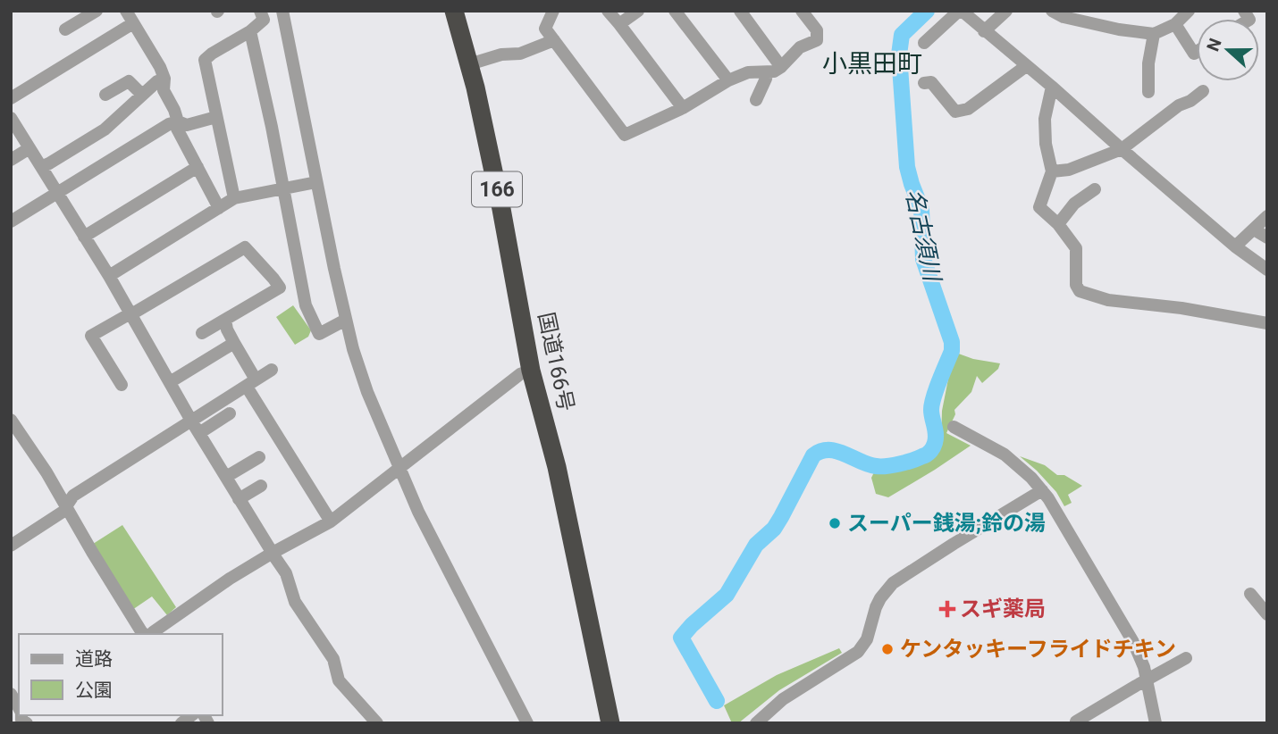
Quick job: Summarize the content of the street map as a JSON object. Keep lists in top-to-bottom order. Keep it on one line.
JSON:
{"streets":{"highway":["166","国道166号"]},"districts":["小黒田町"],"water":["名古須川"],"places":{"other":["スーパー銭湯;鈴の湯","ケンタッキーフライドチキン"],"health":["スギ薬局"]},"legend":["道路","公園"],"north":"left"}
